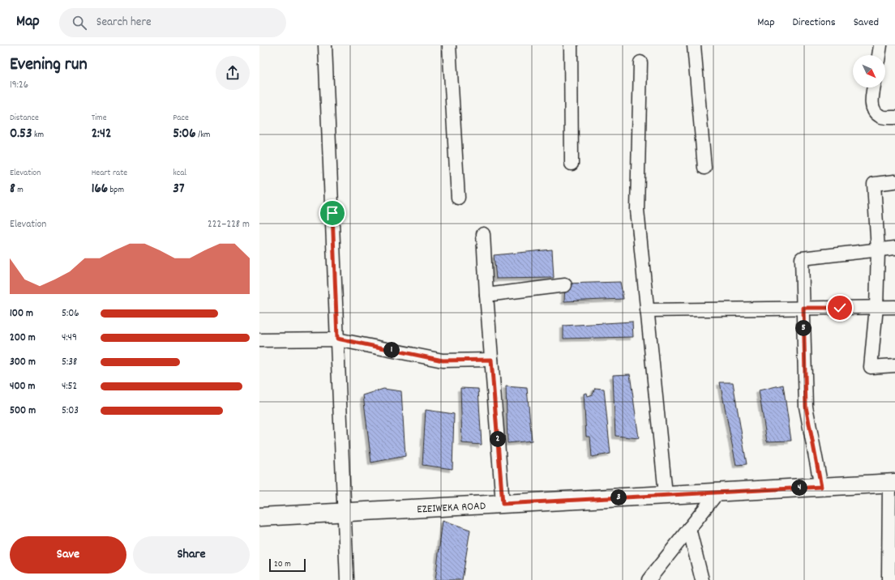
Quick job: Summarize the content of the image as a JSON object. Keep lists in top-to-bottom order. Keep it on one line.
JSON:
{"streets":{"main road":["EZEIWEKA ROAD"]},"scale_bar":"20 m","north":"bottom right","page":{"header":"Map","search":"Search here","nav":["Map","Directions","Saved"],"heading":["Evening run","19:26"],"stats":[["Distance","0.53 km"],["Time","2:42"],["Pace","5:06 /km"],["Elevation","8 m"],["Heart rate","166 bpm"],["kcal","37"]],"chart":["Elevation","222–228 m"],"list":[{"name":"100 m","note":"5:06"},{"name":"200 m","note":"4:49"},{"name":"300 m","note":"5:38"},{"name":"400 m","note":"4:52"},{"name":"500 m","note":"5:03"}],"pins":["5","1","2","4","3"],"buttons":["Save","Share"],"scale":"20 m"}}
